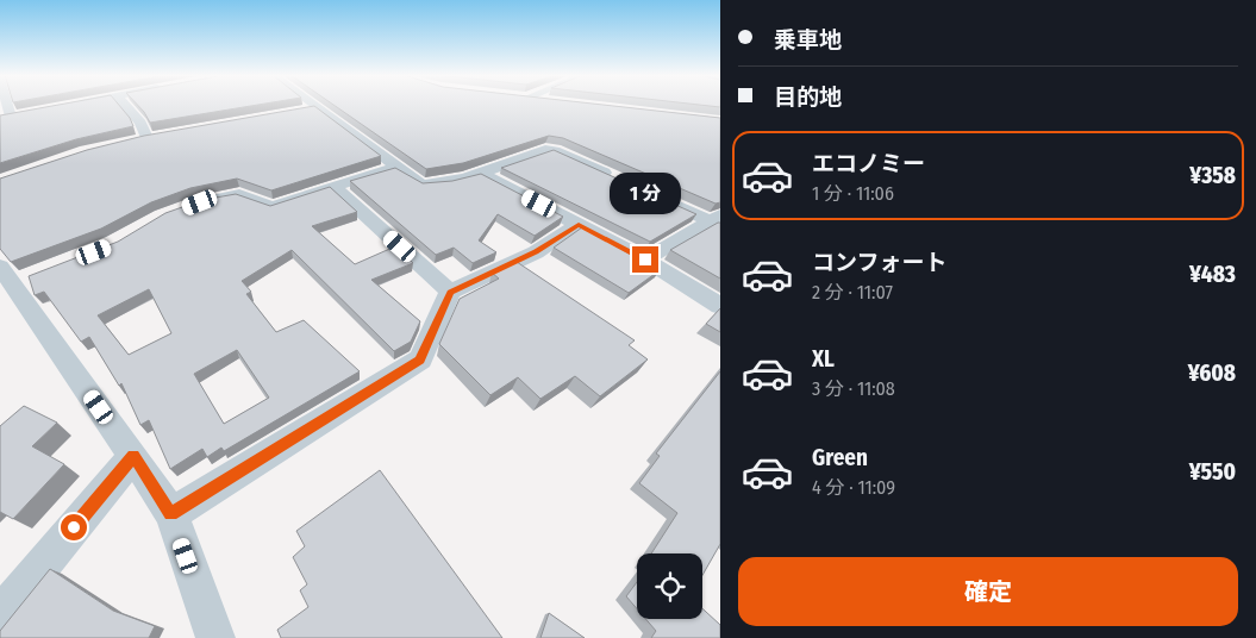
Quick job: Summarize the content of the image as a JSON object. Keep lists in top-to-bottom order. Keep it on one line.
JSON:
{"page":{"banner":["乗車地","目的地"],"list":[{"name":"エコノミー","note":"1 分 · 11:06","value":"¥358"},{"name":"コンフォート","note":"2 分 · 11:07","value":"¥483"},{"name":"XL","note":"3 分 · 11:08","value":"¥608"},{"name":"Green","note":"4 分 · 11:09","value":"¥550"}],"bubble":"1 分","buttons":"確定"}}
